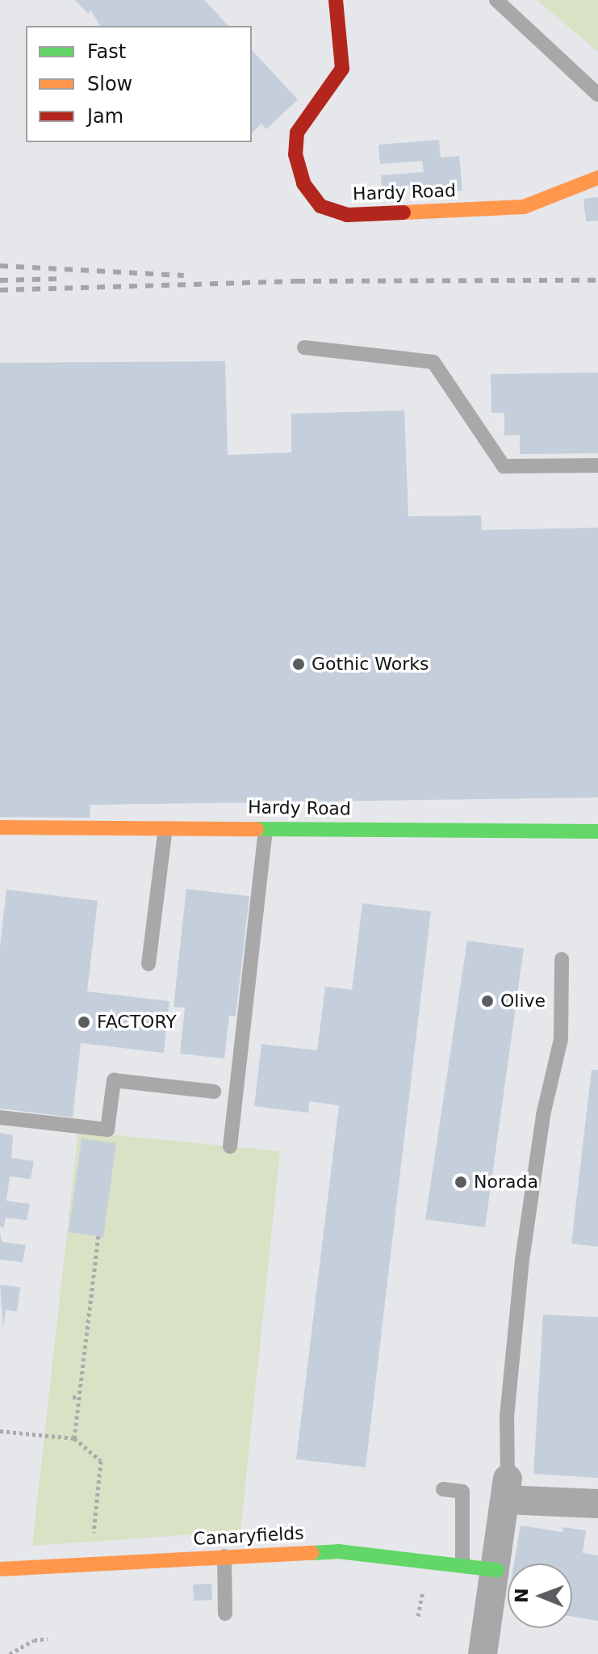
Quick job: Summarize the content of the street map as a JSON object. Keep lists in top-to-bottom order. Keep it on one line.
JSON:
{"streets":{"street":["Hardy Road","Canaryfields"]},"places":["Gothic Works","Olive","FACTORY","Norada"],"legend":["Fast","Slow","Jam"],"north":"left"}
